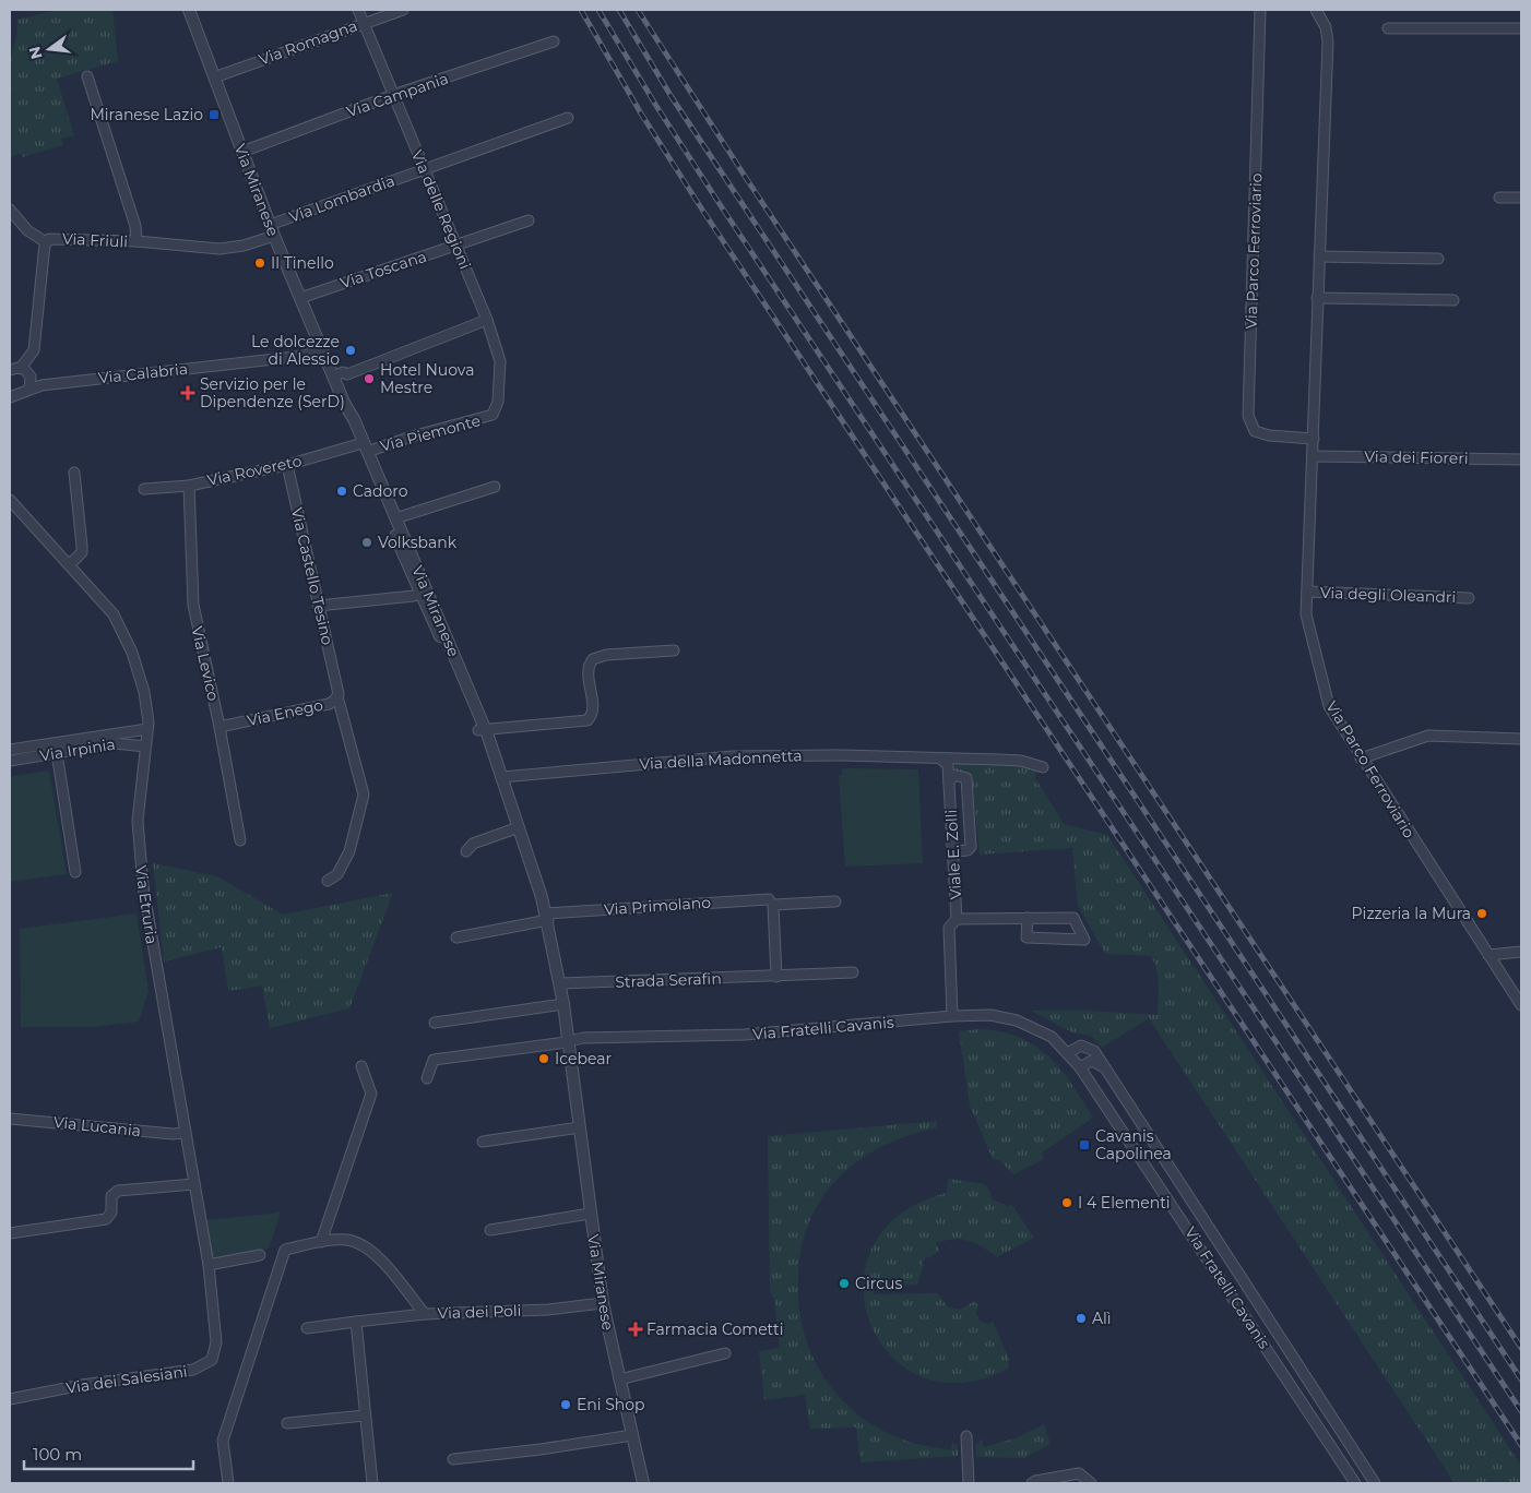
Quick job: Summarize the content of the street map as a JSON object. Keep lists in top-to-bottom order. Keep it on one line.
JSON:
{"streets":{"street":["Via Romagna","Via Campania","Via Miranese","Via Lombardia","Via delle Regioni","Via Friuli","Via Parco Ferroviario","Via Toscana","Via Calabria","Via Piemonte","Via dei Fioreri","Via Rovereto","Via Castello Tesino","Via degli Oleandri","Via Levico","Via Enego","Via Irpinia","Via della Madonnetta","Viale E. Zolli","Via Etruria","Via Primolano","Strada Serafin","Via Fratelli Cavanis","Via Lucania","Via dei Poli","Via dei Salesiani"]},"crossings":[["Via Romagna","Via Miranese"],["Via Romagna","Via delle Regioni"],["Via Campania","Via Miranese"],["Via Campania","Via delle Regioni"],["Via Miranese","Via Lombardia"],["Via Miranese","Via Friuli"],["Via Miranese","Via Toscana"],["Via Miranese","Via Calabria"],["Via Miranese","Via Piemonte"],["Via Miranese","Via Rovereto"],["Via Miranese","Via della Madonnetta"],["Via Miranese","Via Primolano"],["Via Miranese","Strada Serafin"],["Via Miranese","Via Fratelli Cavanis"],["Via Miranese","Via dei Poli"],["Via Lombardia","Via delle Regioni"],["Via Lombardia","Via Friuli"],["Via delle Regioni","Via Toscana"],["Via delle Regioni","Via Piemonte"],["Via Parco Ferroviario","Via dei Fioreri"],["Via Parco Ferroviario","Via degli Oleandri"],["Via Piemonte","Via Rovereto"],["Via Rovereto","Via Castello Tesino"],["Via Rovereto","Via Levico"],["Via Castello Tesino","Via Enego"],["Via Levico","Via Enego"],["Via Irpinia","Via Etruria"],["Via della Madonnetta","Viale E. Zolli"],["Viale E. Zolli","Via Fratelli Cavanis"],["Via Etruria","Via Lucania"],["Via Etruria","Via dei Salesiani"]],"places":{"transit":["Miranese Lazio","Cavanis Capolinea"],"other":["Il Tinello","Le dolcezze di Alessio","Hotel Nuova Mestre","Cadoro","Volksbank","Pizzeria la Mura","Icebear","I 4 Elementi","Circus","Alì","Eni Shop"],"health":["Servizio per le Dipendenze (SerD)","Farmacia Cometti"]},"scale_bar":"100 m","north":"left"}
